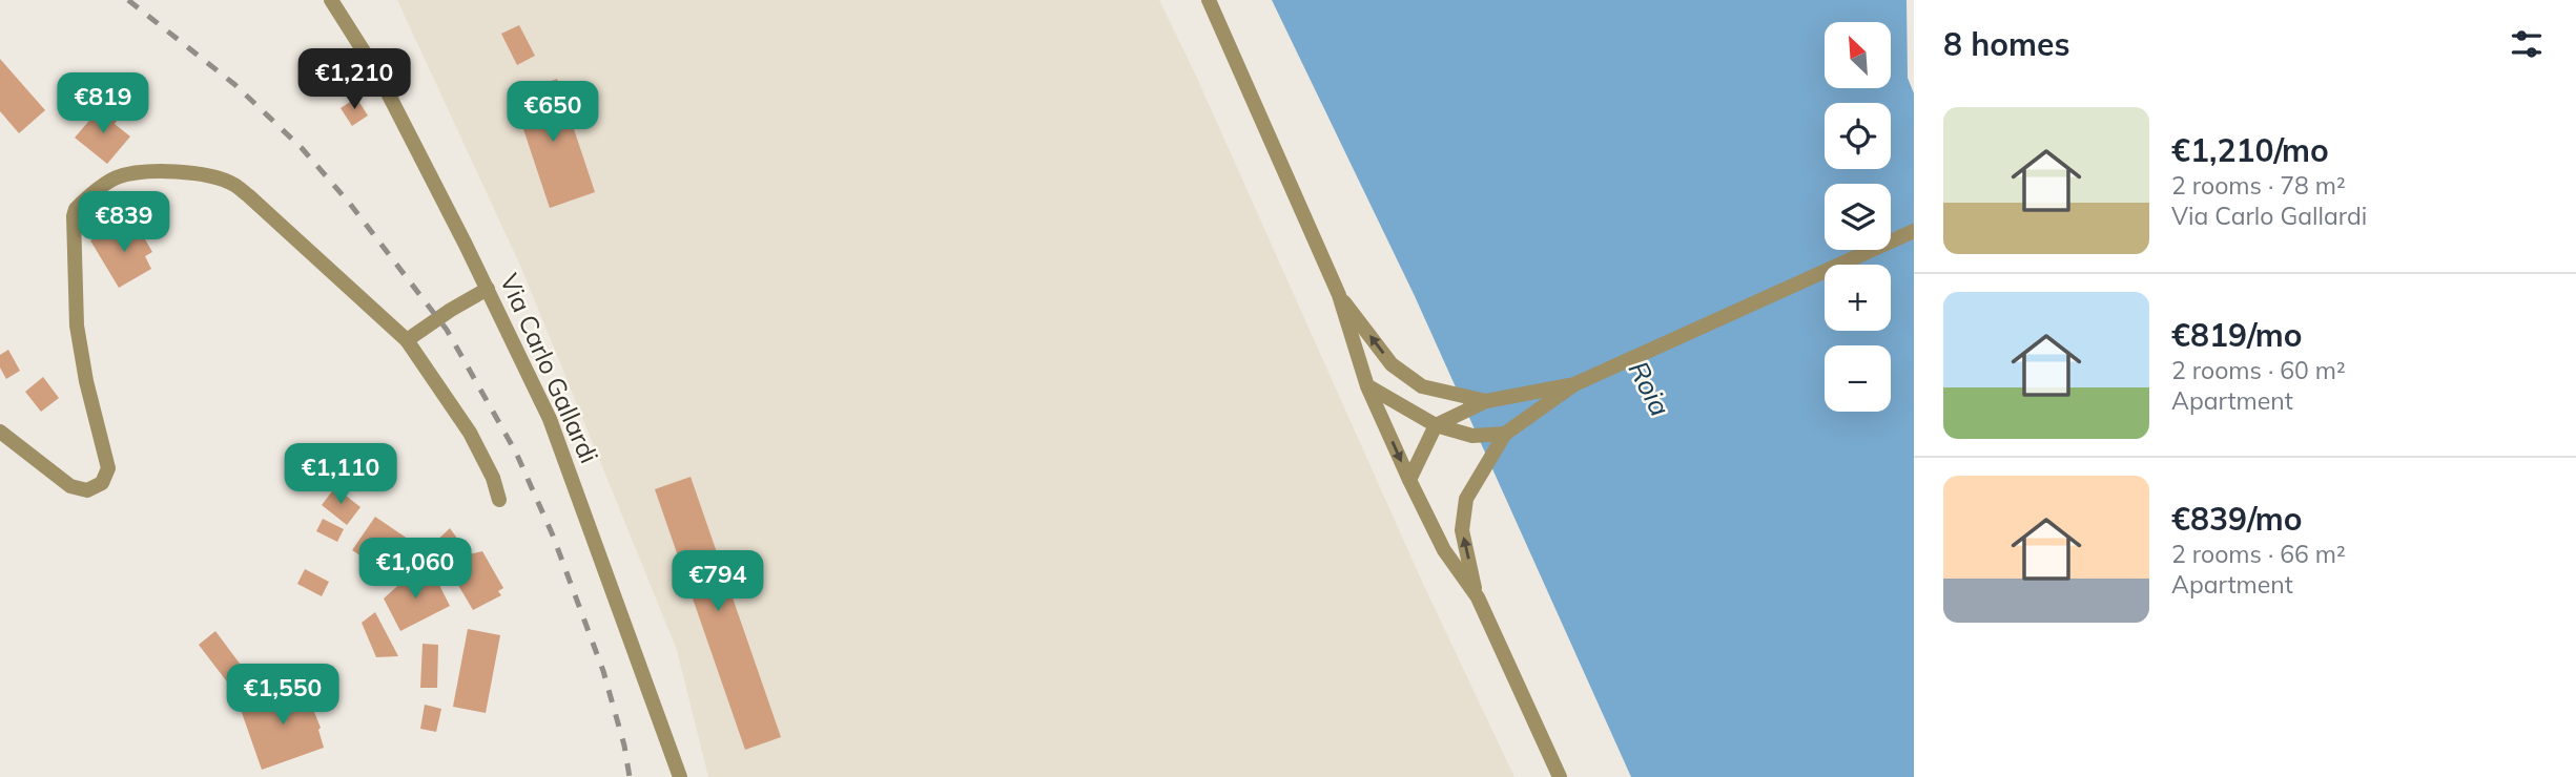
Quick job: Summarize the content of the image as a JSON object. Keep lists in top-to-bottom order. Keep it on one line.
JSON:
{"streets":{"street":["Via Carlo Gallardi"]},"water":["Roia"],"north":"top left","page":{"heading":"8 homes","map_buttons":["+","−"],"price":["€1,210","€819","€650","€839","€1,110","€1,060","€794","€1,550"],"list":[{"name":"€1,210/mo","note":"2 rooms · 78 m² · Via Carlo Gallardi"},{"name":"€819/mo","note":"2 rooms · 60 m² · Apartment"},{"name":"€839/mo","note":"2 rooms · 66 m² · Apartment"}]}}
